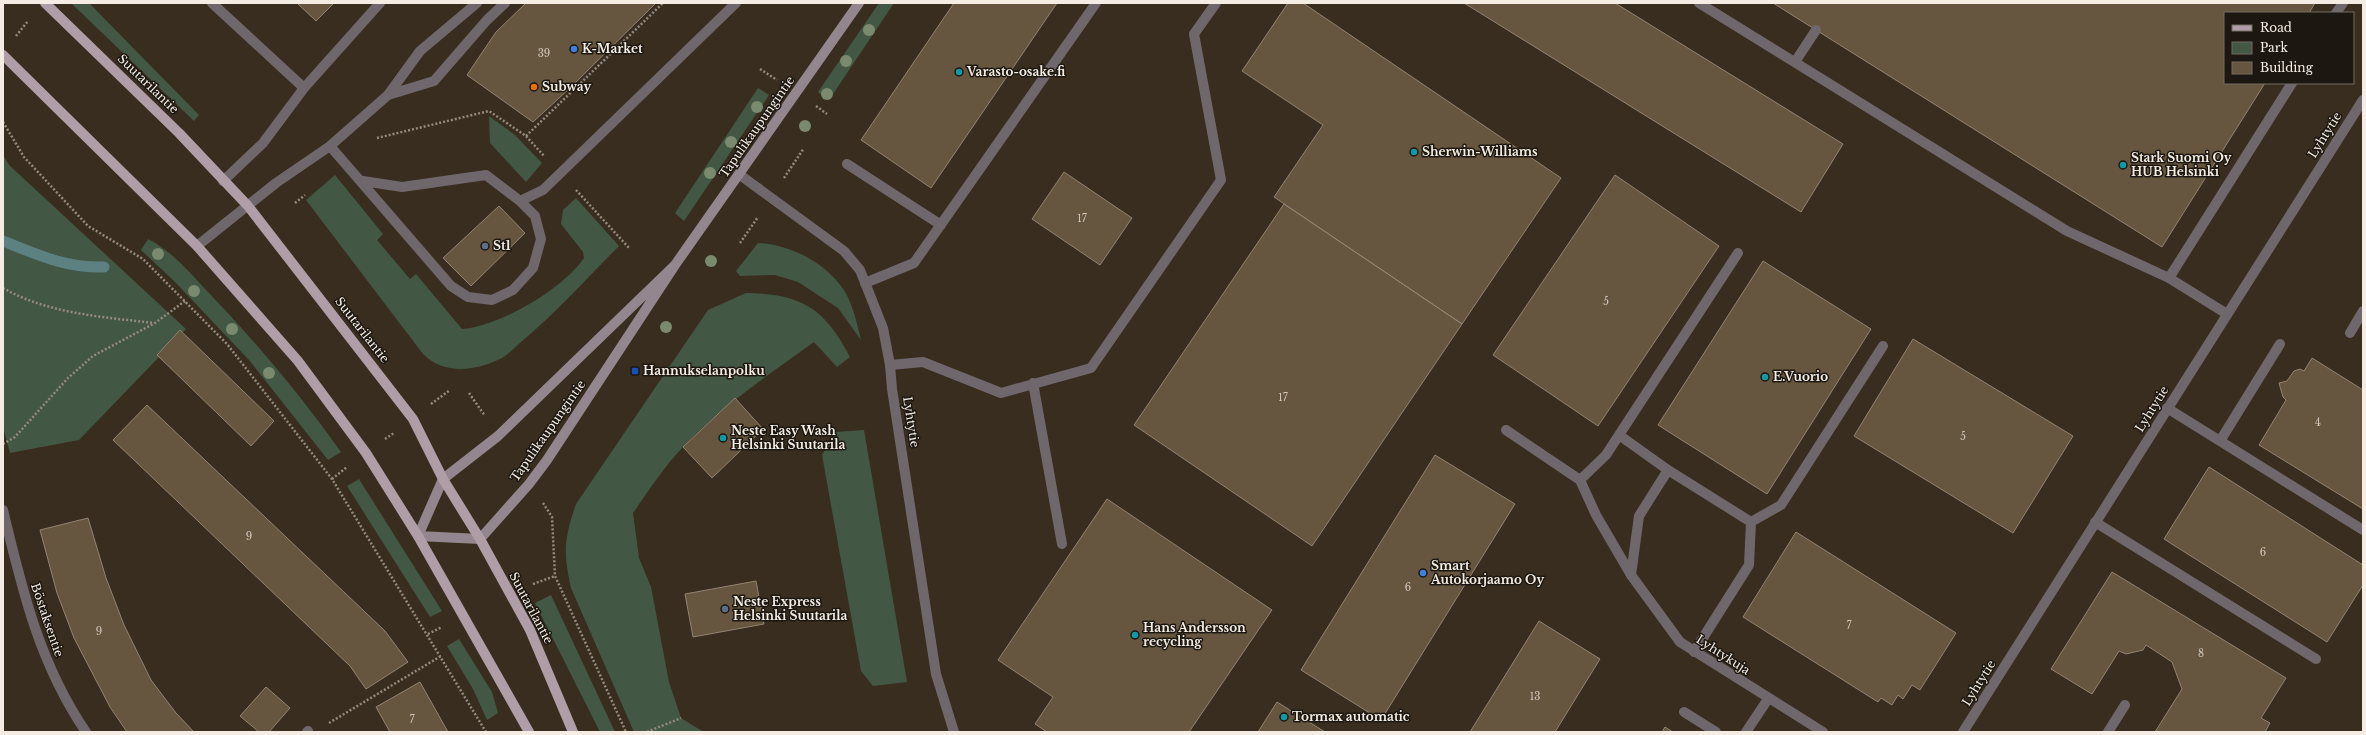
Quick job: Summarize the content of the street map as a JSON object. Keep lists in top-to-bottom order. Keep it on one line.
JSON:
{"streets":{"main road":["Suutarilantie","Tapulikaupungintie"],"street":["Lyhtytie","Böstaksentie","Lyhtykuja"]},"crossings":[["Suutarilantie","Tapulikaupungintie"],["Tapulikaupungintie","Lyhtytie"]],"places":{"other":["K-Market","Varasto-osake.fi","Subway","Sherwin-Williams","Stark Suomi Oy HUB Helsinki","St1","E.Vuorio","Neste Easy Wash Helsinki Suutarila","Smart Autokorjaamo Oy","Neste Express Helsinki Suutarila","Hans Andersson recycling","Tormax automatic"],"transit":["Hannukselanpolku"]},"house_numbers":["39","17","5","17","4","5","9","6","6","7","9","8","13","7"],"legend":["Road","Park","Building"]}
